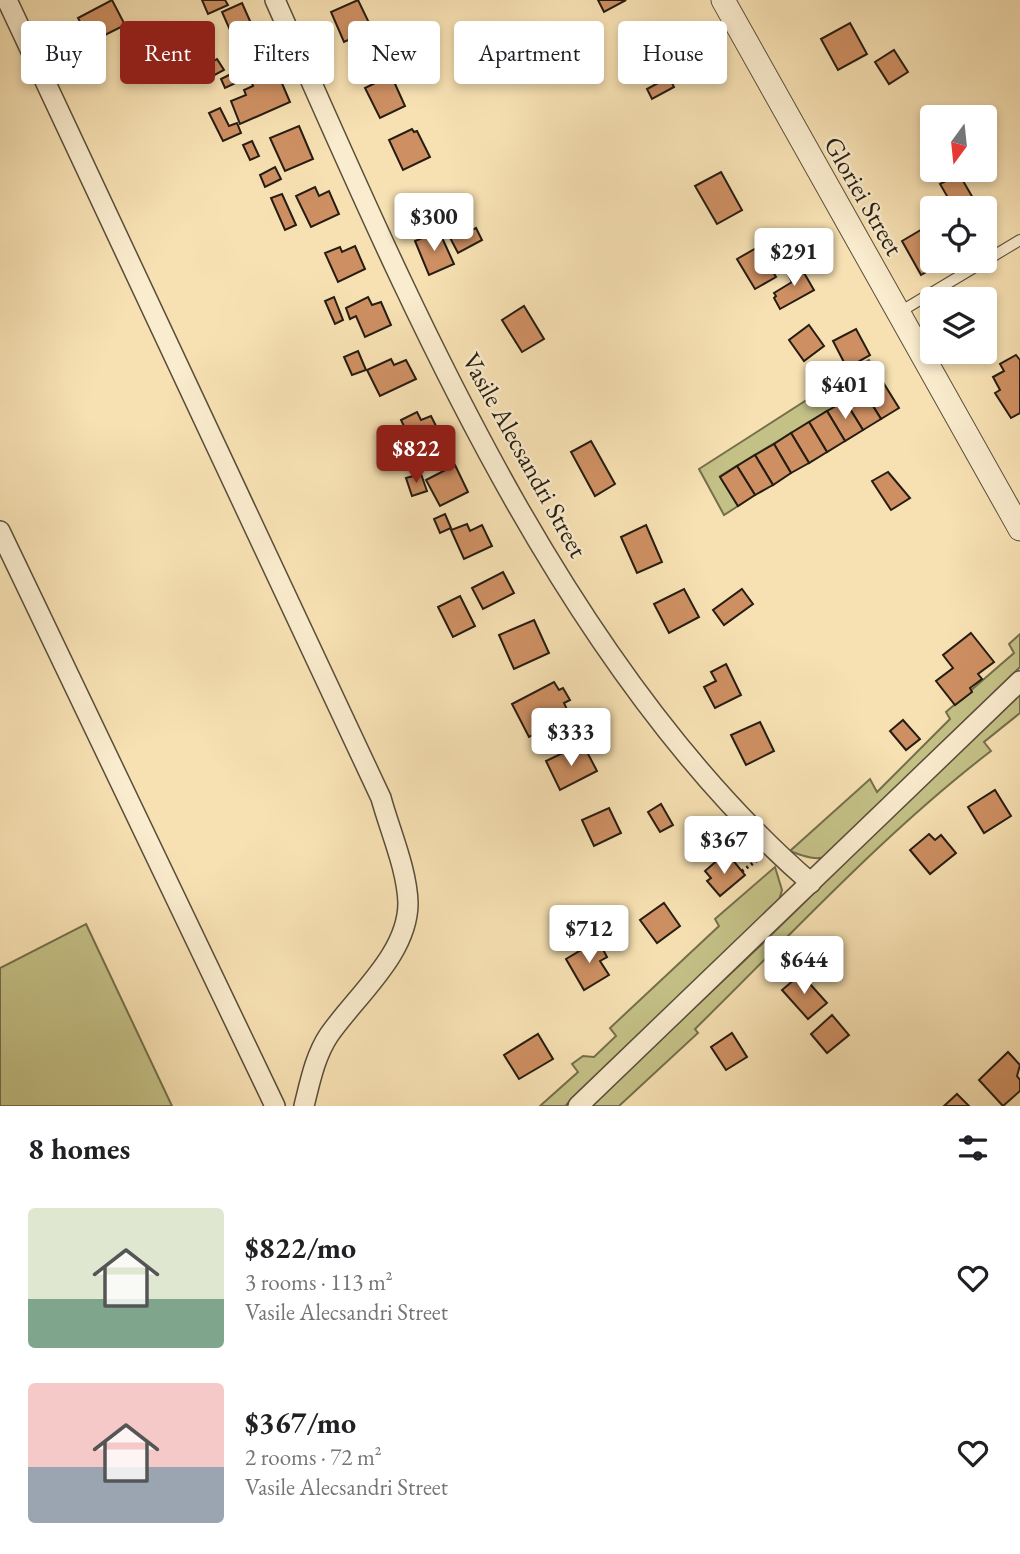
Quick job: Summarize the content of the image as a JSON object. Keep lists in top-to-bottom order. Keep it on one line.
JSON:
{"streets":{"street":["Gloriei Street","Vasile Alecsandri Street"]},"north":"bottom","page":{"chip":["Buy","Rent","Filters","New","Apartment","House"],"price":["$300","$291","$401","$822","$333","$367","$712","$644"],"heading":"8 homes","list":[{"name":"$822/mo","note":"3 rooms · 113 m² · Vasile Alecsandri Street"},{"name":"$367/mo","note":"2 rooms · 72 m² · Vasile Alecsandri Street"}]}}
